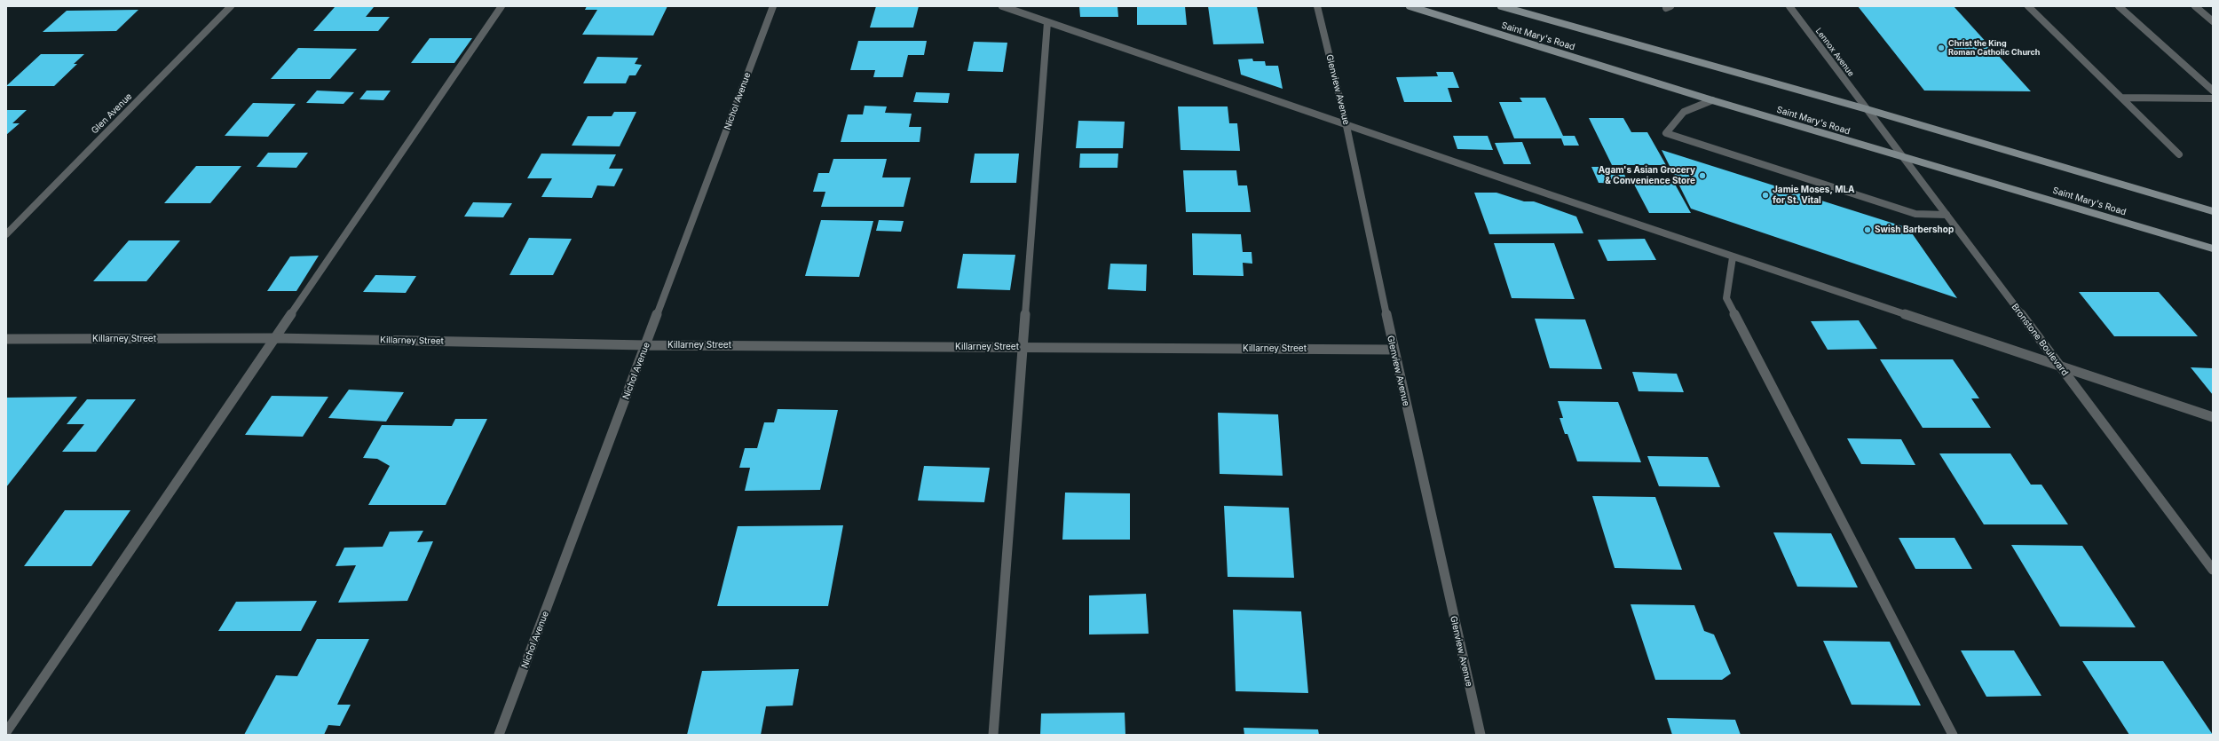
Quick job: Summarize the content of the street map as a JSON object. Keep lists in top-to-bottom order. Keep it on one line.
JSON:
{"streets":{"main road":["Saint Mary's Road"],"street":["Lennox Avenue","Glenview Avenue","Nichol Avenue","Glen Avenue","Killarney Street","Bronstone Boulevard"]},"crossings":[["Saint Mary's Road","Lennox Avenue"],["Saint Mary's Road","Bronstone Boulevard"],["Lennox Avenue","Bronstone Boulevard"],["Glenview Avenue","Killarney Street"],["Nichol Avenue","Killarney Street"]],"places":["Christ the King Roman Catholic Church","Agam's Asian Grocery & Convenience Store","Jamie Moses, MLA for St. Vital","Swish Barbershop"]}
